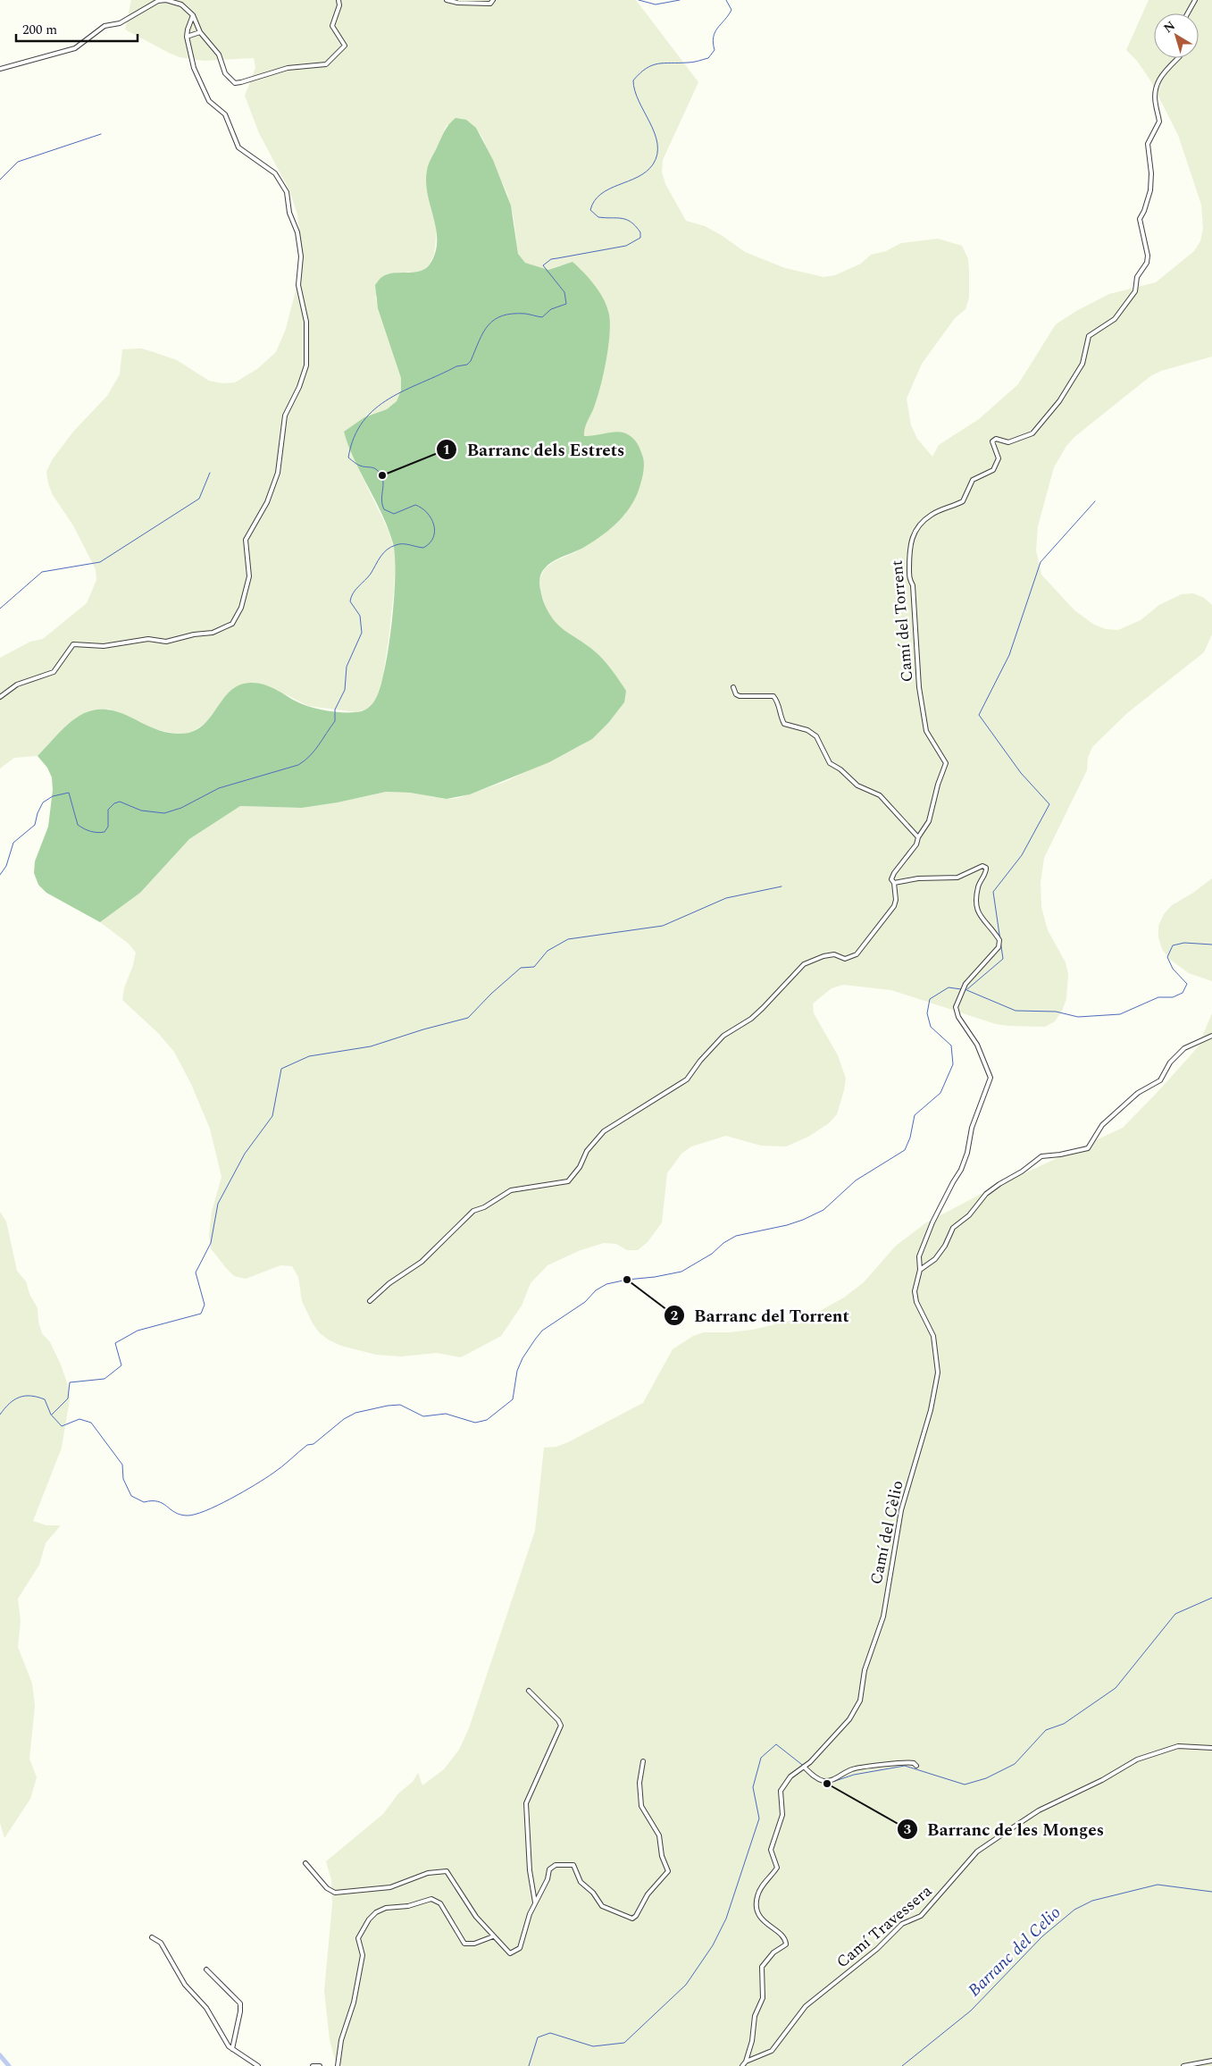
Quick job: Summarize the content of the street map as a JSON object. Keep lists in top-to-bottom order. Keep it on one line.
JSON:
{"streets":{"street":["Camí del Torrent","Camí del Cèlio","Camí Travessera"]},"crossings":[["Camí del Cèlio","Camí Travessera"]],"water":["Barranc del Celio"],"places":["Barranc dels Estrets","Barranc del Torrent","Barranc de les Monges"],"scale_bar":"200 m","north":"top left"}
